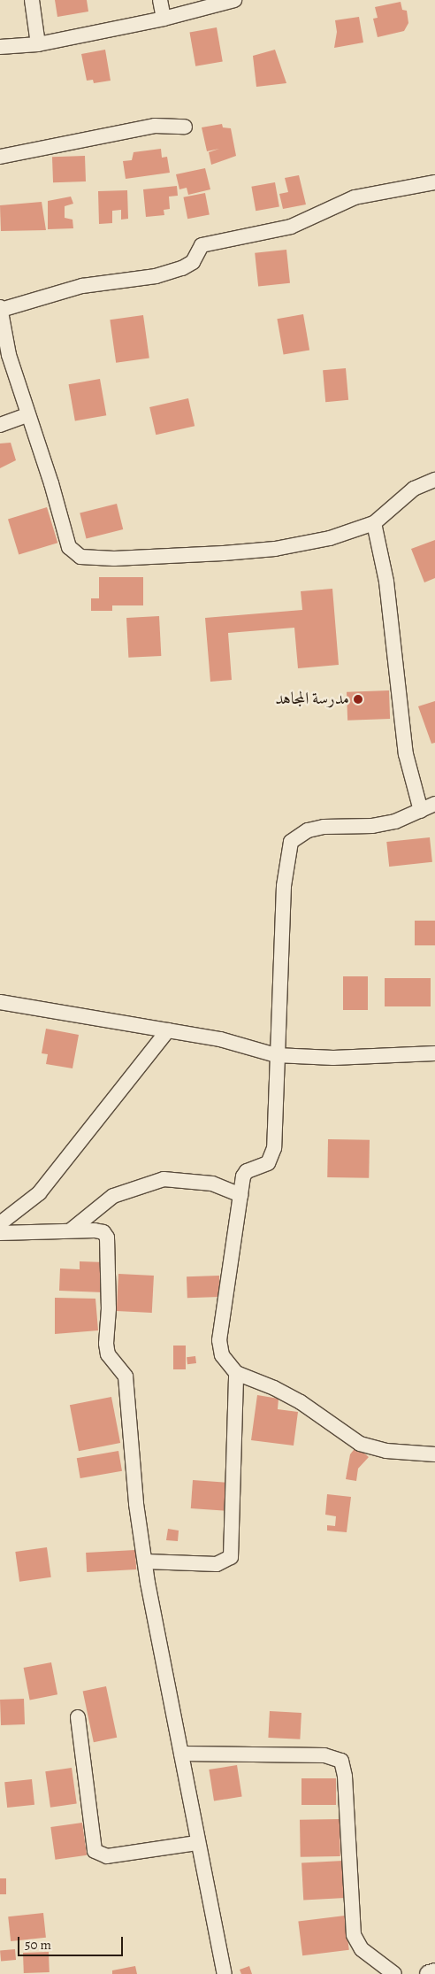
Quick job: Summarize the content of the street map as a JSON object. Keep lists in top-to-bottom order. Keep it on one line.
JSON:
{"places":["مدرسة المجاهد"],"scale_bar":"50 m"}
